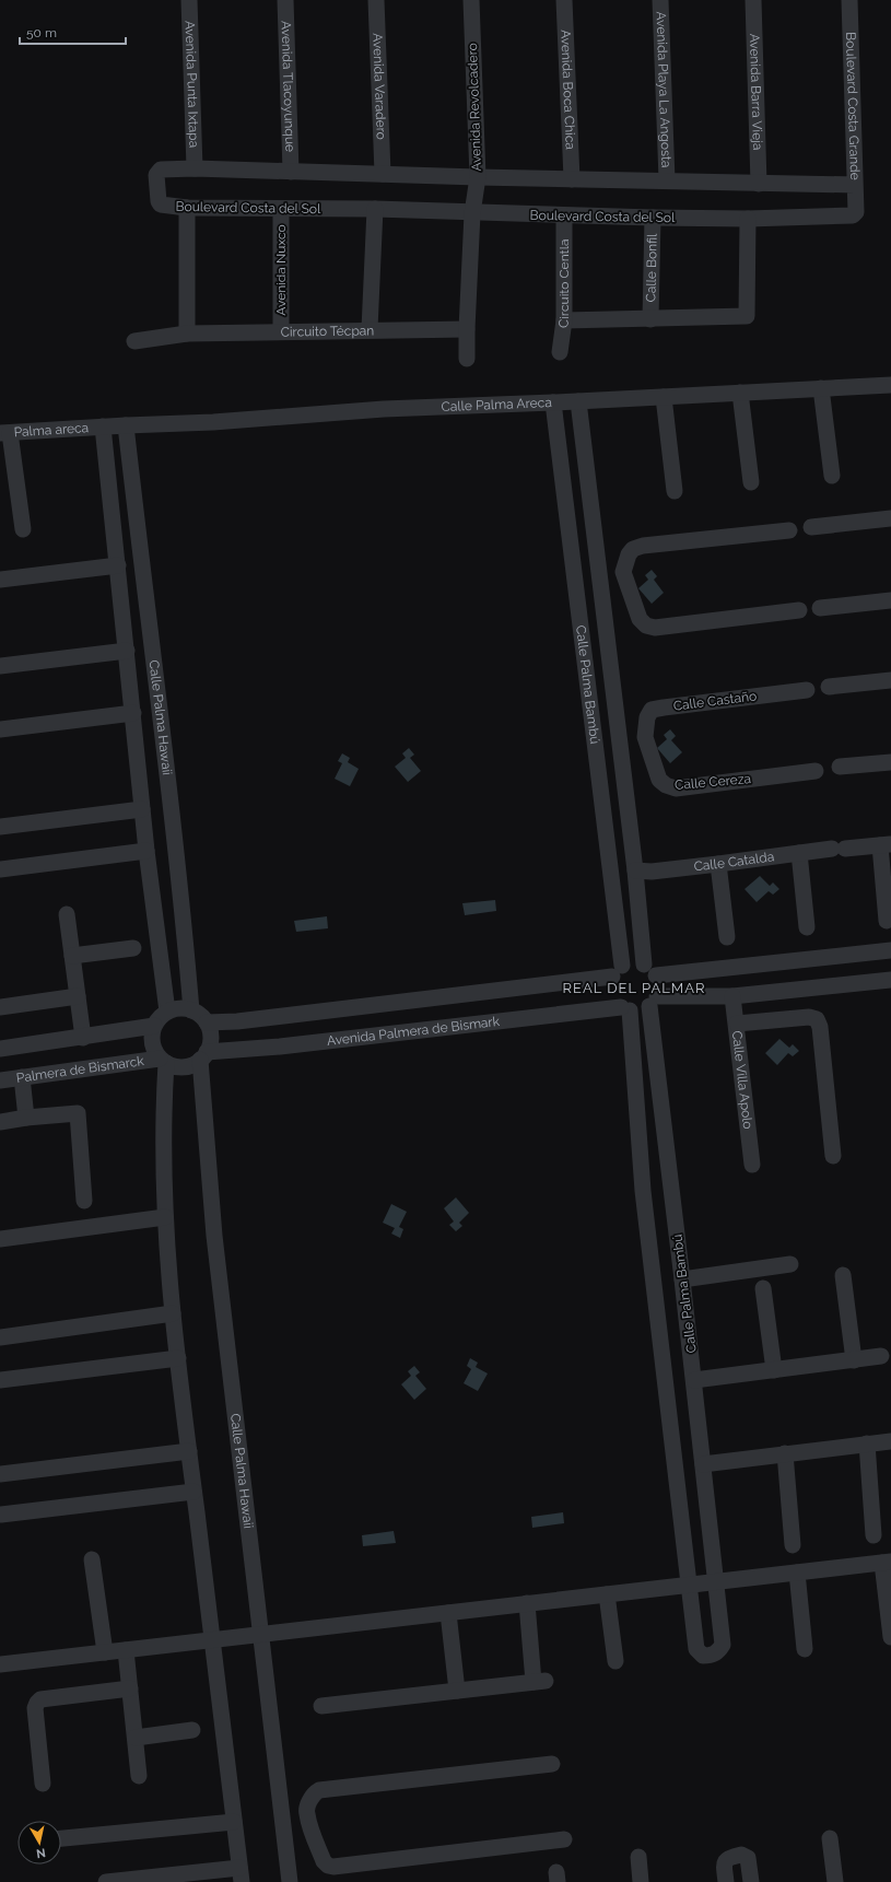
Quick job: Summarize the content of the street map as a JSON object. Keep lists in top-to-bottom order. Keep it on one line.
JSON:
{"streets":{"street":["Avenida Punta Ixtapa","Avenida Tlacoyunque","Avenida Varadero","Avenida Boca Chica","Avenida Playa La Angosta","Avenida Barra Vieja","Boulevard Costa Grande","Avenida Revolcadero","Boulevard Costa del Sol","Calle Bonfil","Avenida Nuxco","Circuito Centla","Circuito Técpan","Calle Palma Areca","Palma areca","Calle Palma Bambú","Calle Castaño","Calle Palma Hawaii","Calle Cereza","Calle Catalda","Avenida Palmera de Bismark","Palmera de Bismarck","Calle Villa Apolo"]},"crossings":[["Avenida Punta Ixtapa","Boulevard Costa del Sol"],["Avenida Tlacoyunque","Boulevard Costa del Sol"],["Avenida Varadero","Boulevard Costa del Sol"],["Avenida Boca Chica","Boulevard Costa del Sol"],["Avenida Playa La Angosta","Boulevard Costa del Sol"],["Avenida Barra Vieja","Boulevard Costa del Sol"],["Boulevard Costa Grande","Boulevard Costa del Sol"],["Avenida Revolcadero","Boulevard Costa del Sol"],["Boulevard Costa del Sol","Calle Bonfil"],["Boulevard Costa del Sol","Avenida Nuxco"],["Boulevard Costa del Sol","Circuito Centla"],["Avenida Nuxco","Circuito Técpan"],["Calle Palma Areca","Palma areca"],["Calle Palma Areca","Calle Palma Bambú"],["Calle Palma Areca","Calle Palma Hawaii"],["Palma areca","Calle Palma Hawaii"],["Calle Palma Bambú","Calle Catalda"],["Calle Palma Bambú","Avenida Palmera de Bismark"],["Calle Castaño","Calle Cereza"],["Calle Palma Hawaii","Avenida Palmera de Bismark"],["Calle Palma Hawaii","Palmera de Bismarck"],["Avenida Palmera de Bismark","Palmera de Bismarck"]],"districts":["REAL DEL PALMAR"],"scale_bar":"50 m","north":"bottom"}
